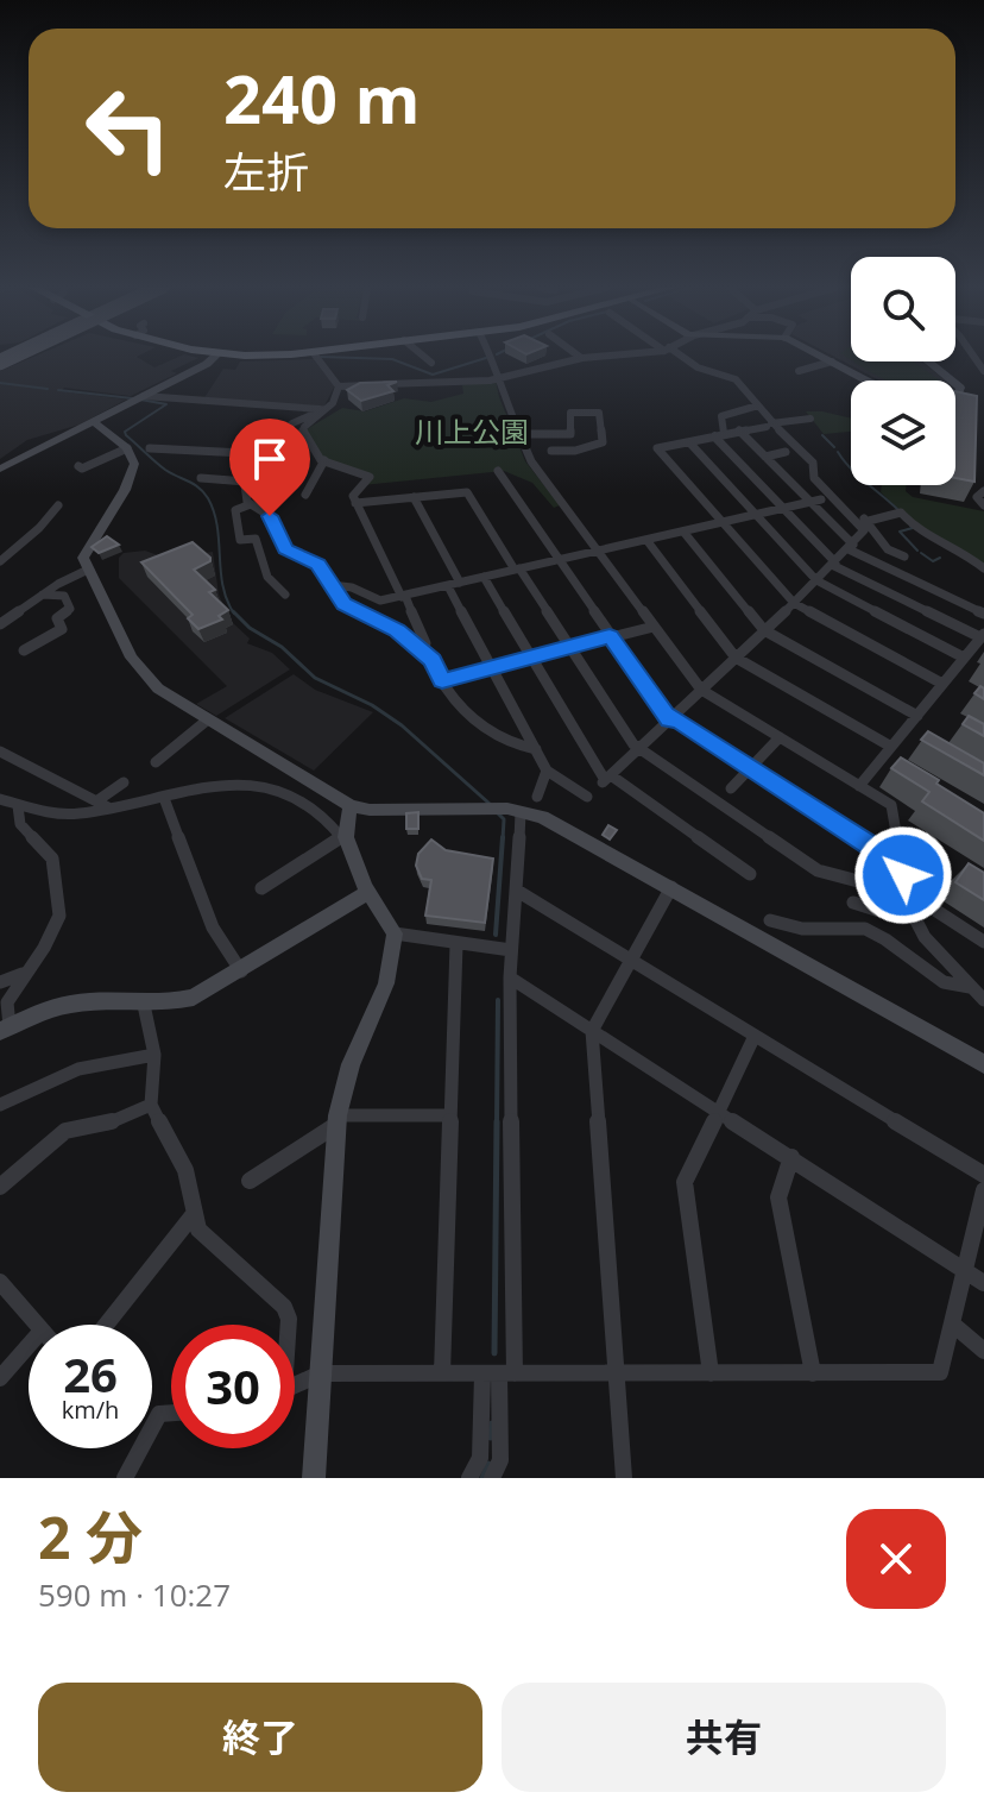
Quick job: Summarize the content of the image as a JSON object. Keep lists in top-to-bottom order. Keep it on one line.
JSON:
{"parks":["川上公園"],"page":{"turn":["240 m","左折"],"speed":"26 km/h","limit":"30","heading":["2 分","590 m · 10:27"],"buttons":["終了","共有"]}}
